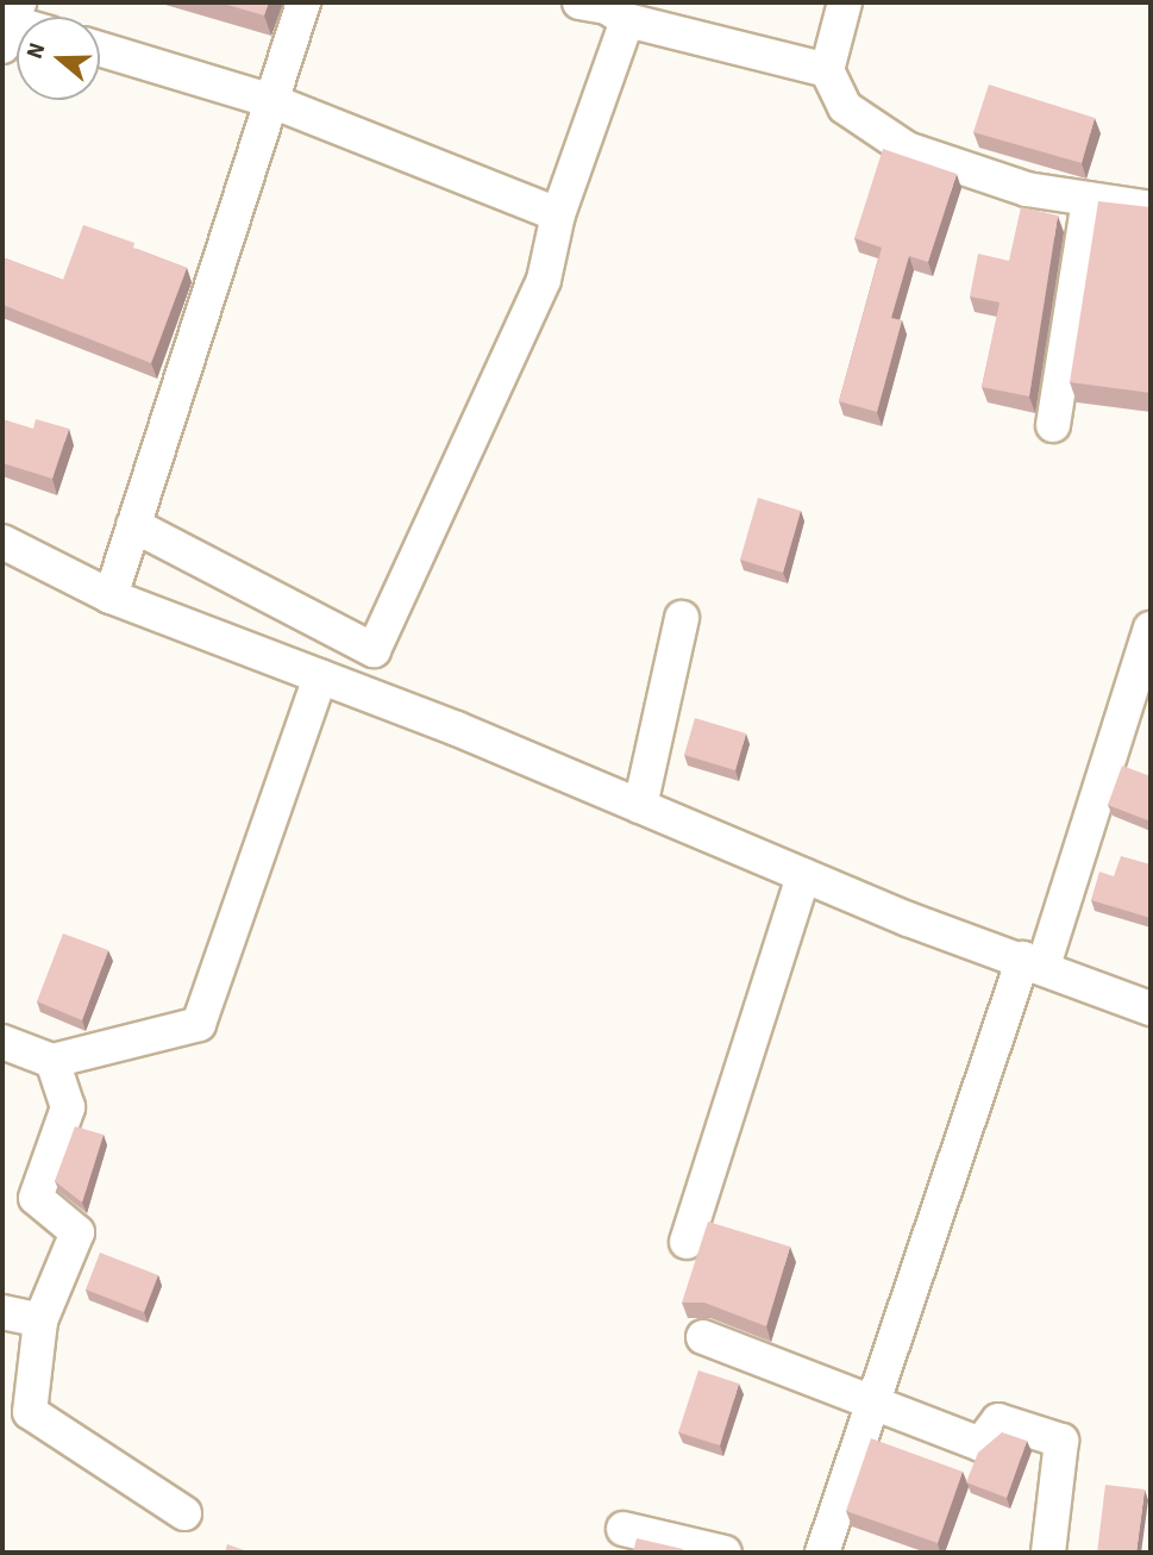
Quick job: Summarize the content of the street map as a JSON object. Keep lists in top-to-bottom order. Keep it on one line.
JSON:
{"north":"left"}
